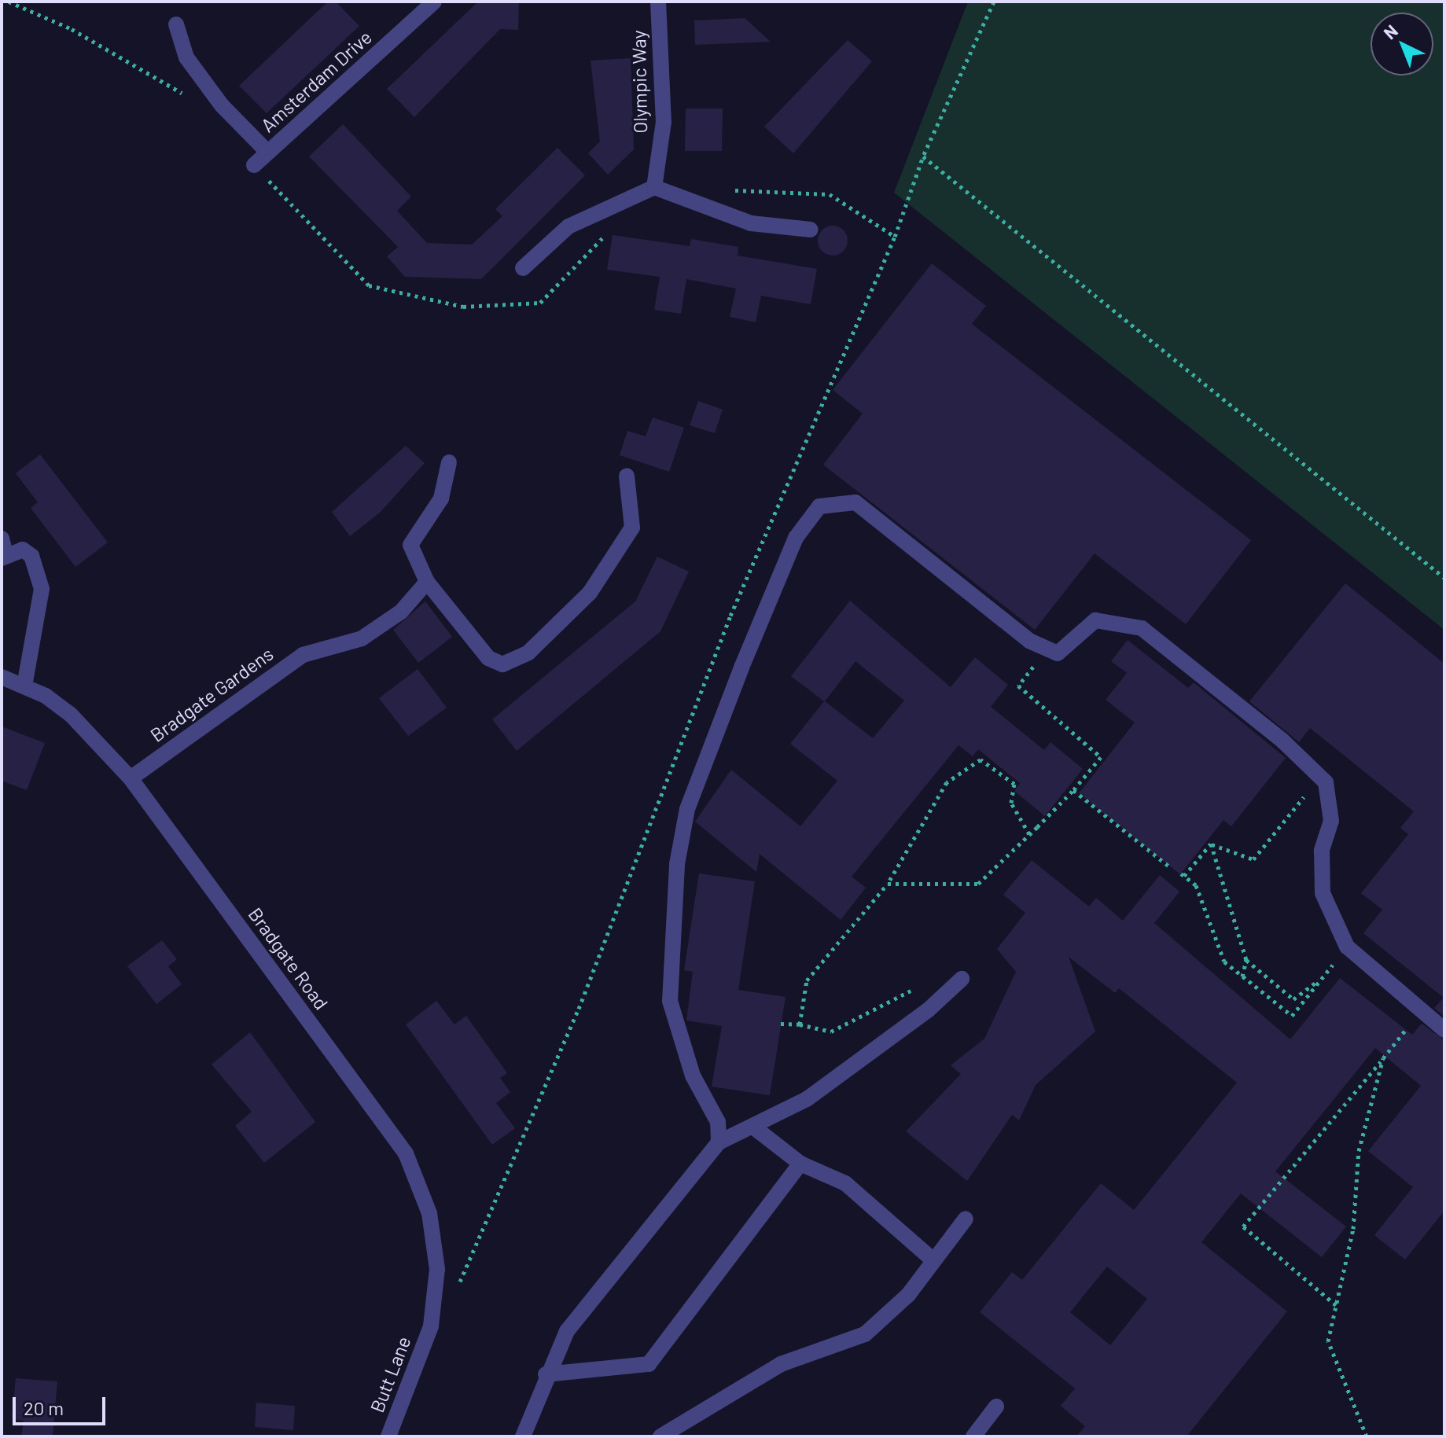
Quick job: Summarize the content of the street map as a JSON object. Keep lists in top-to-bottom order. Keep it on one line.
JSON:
{"streets":{"street":["Amsterdam Drive","Olympic Way","Bradgate Gardens","Bradgate Road","Butt Lane"]},"crossings":[["Bradgate Gardens","Bradgate Road"],["Bradgate Road","Butt Lane"]],"scale_bar":"20 m","north":"top left"}
